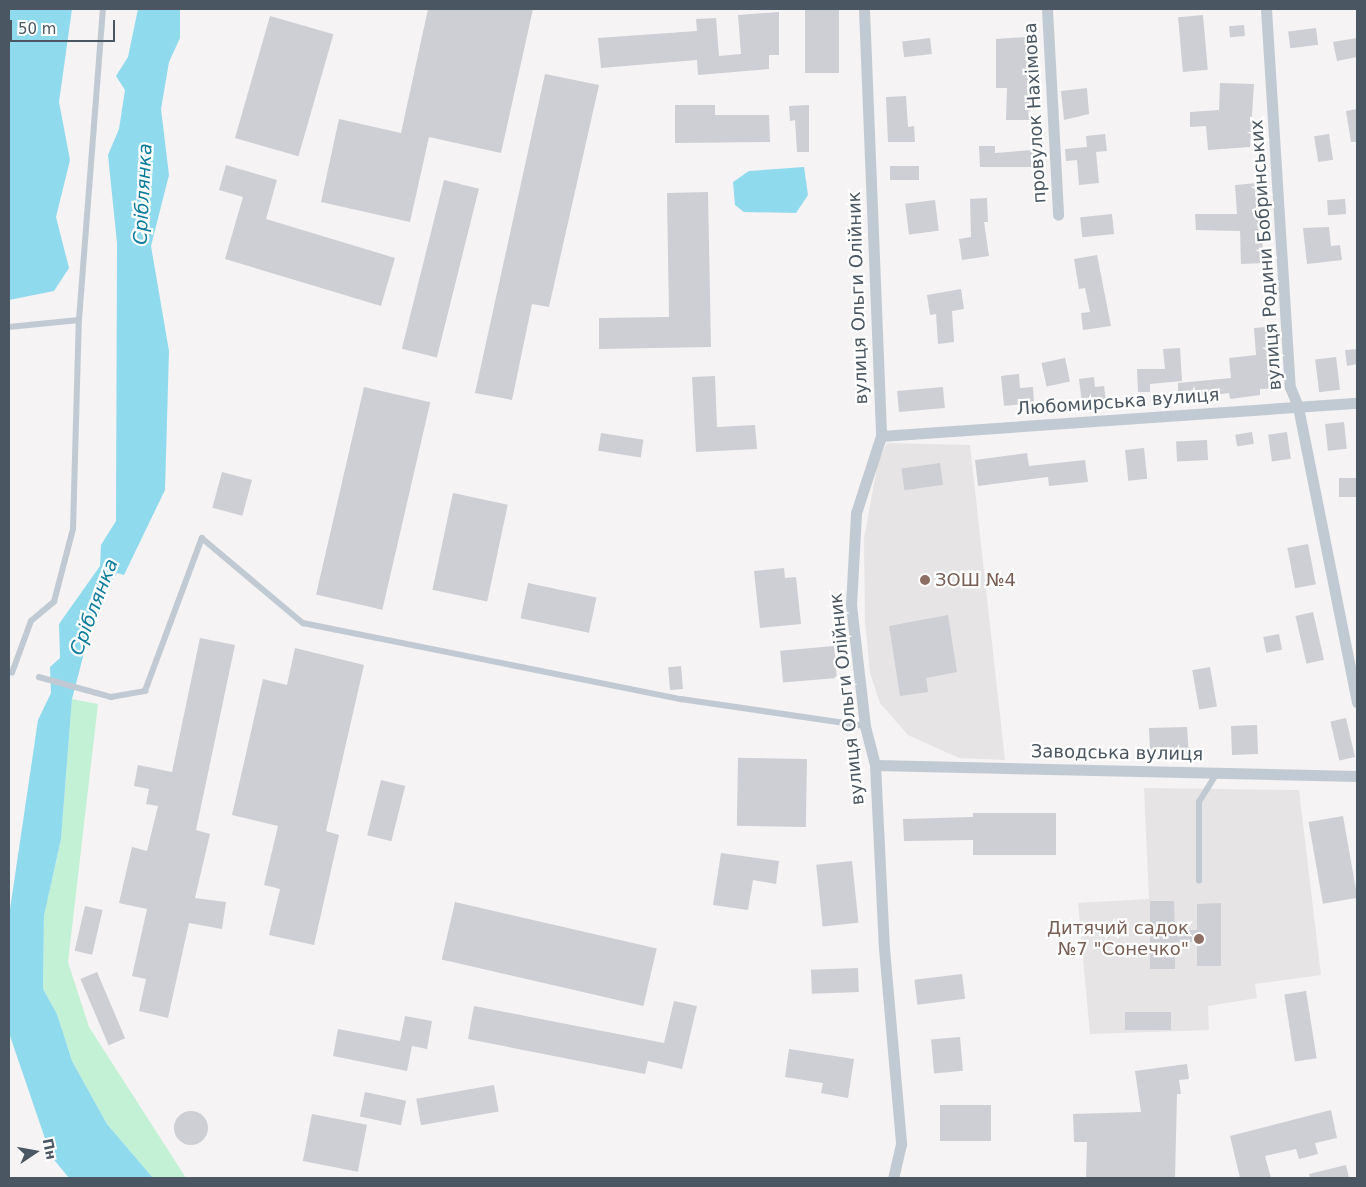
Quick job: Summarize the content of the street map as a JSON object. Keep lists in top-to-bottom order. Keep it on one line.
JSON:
{"streets":{"street":["провулок Нахімова","вулиця Родини Бобринських","вулиця Ольги Олійник","Любомирська вулиця","Заводська вулиця"]},"crossings":[["вулиця Родини Бобринських","Любомирська вулиця"],["вулиця Ольги Олійник","Любомирська вулиця"],["вулиця Ольги Олійник","Заводська вулиця"]],"water":["Сріблянка"],"places":["ЗОШ №4","Дитячий садок №7 \"Сонечко\""],"scale_bar":"50 m","north":"right"}
